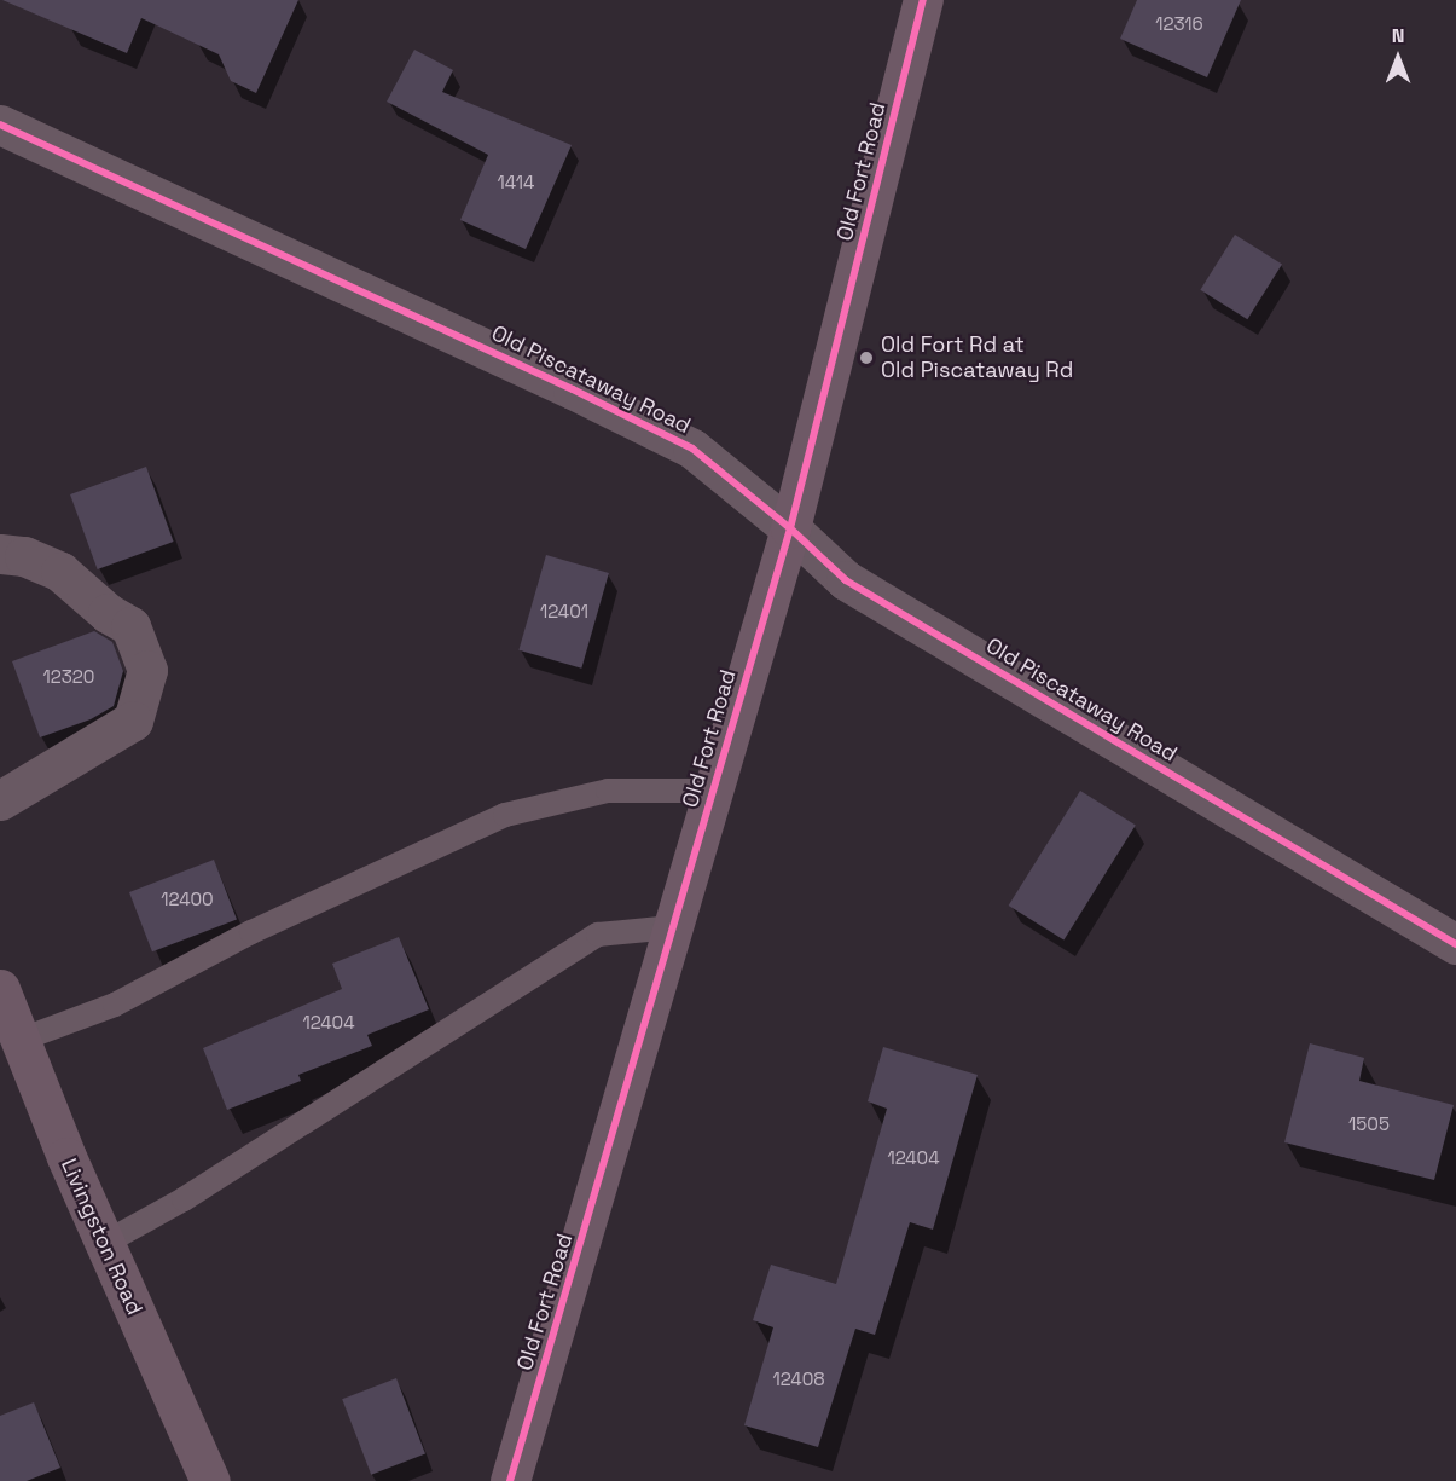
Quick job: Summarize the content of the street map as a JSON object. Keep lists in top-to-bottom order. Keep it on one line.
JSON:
{"streets":{"main road":["Old Fort Road","Livingston Road"],"street":["Old Piscataway Road"]},"crossings":[["Old Fort Road","Old Piscataway Road"]],"places":["Old Fort Rd at Old Piscataway Rd"],"house_numbers":["12316","1414","12401","12320","12400","12404","1505","12404","12408"],"north":"top"}
